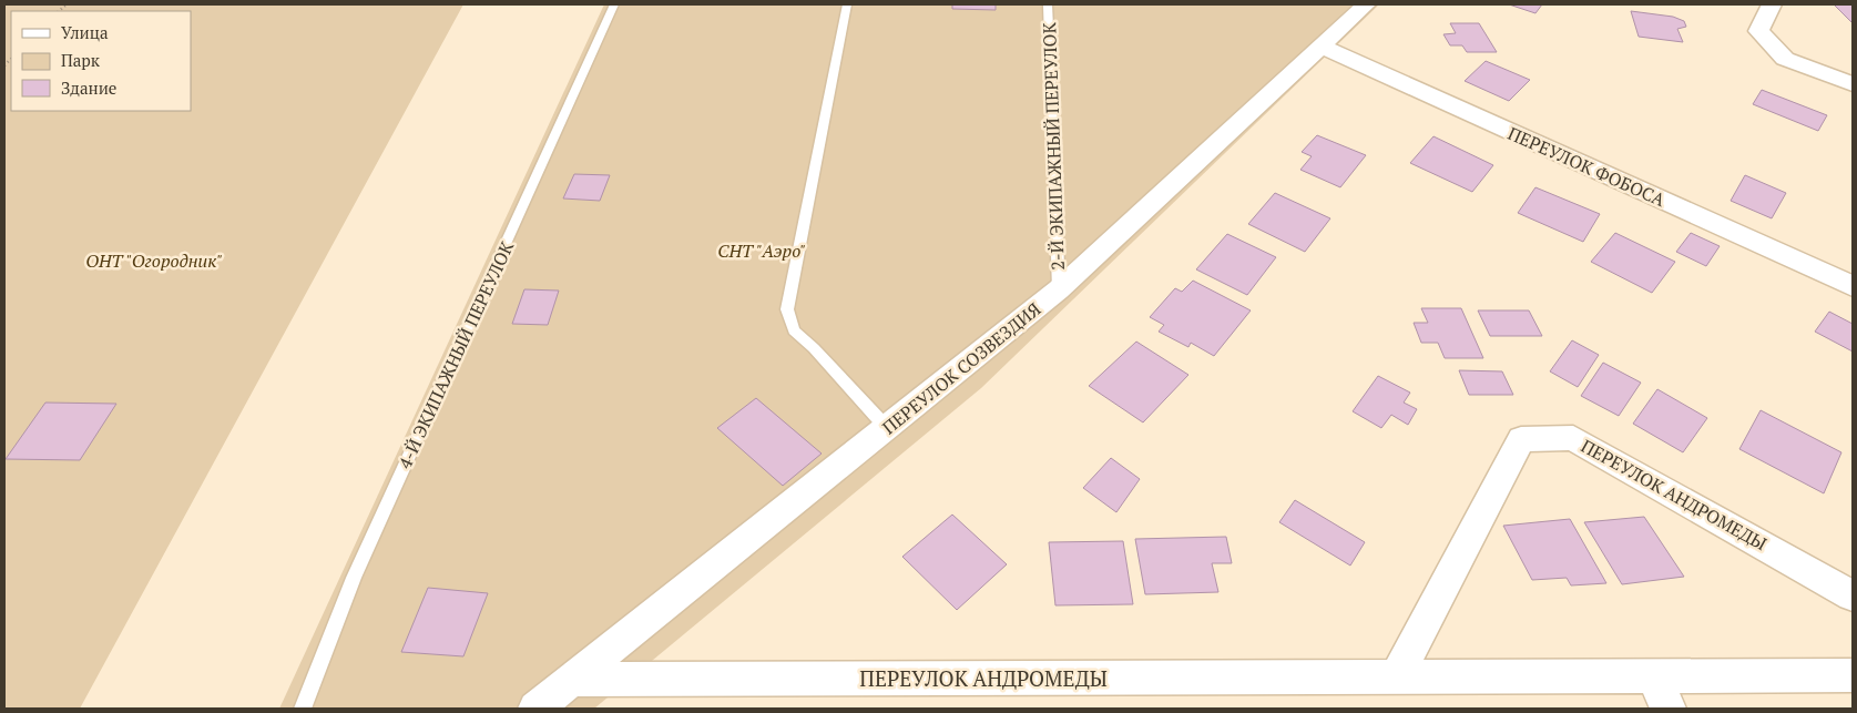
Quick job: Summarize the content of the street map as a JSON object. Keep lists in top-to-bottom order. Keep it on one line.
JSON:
{"streets":{"street":["ПЕРЕУЛОК ФОБОСА","ПЕРЕУЛОК СОЗВЕЗДИЯ","ПЕРЕУЛОК АНДРОМЕДЫ"],"lane":["2-Й ЭКИПАЖНЫЙ ПЕРЕУЛОК","4-Й ЭКИПАЖНЫЙ ПЕРЕУЛОК"]},"crossings":[["2-Й ЭКИПАЖНЫЙ ПЕРЕУЛОК","ПЕРЕУЛОК СОЗВЕЗДИЯ"],["ПЕРЕУЛОК ФОБОСА","ПЕРЕУЛОК СОЗВЕЗДИЯ"],["ПЕРЕУЛОК СОЗВЕЗДИЯ","ПЕРЕУЛОК АНДРОМЕДЫ"]],"parks":["СНТ \"Аэро\"","ОНТ \"Огородник\""],"legend":["Улица","Парк","Здание"]}
